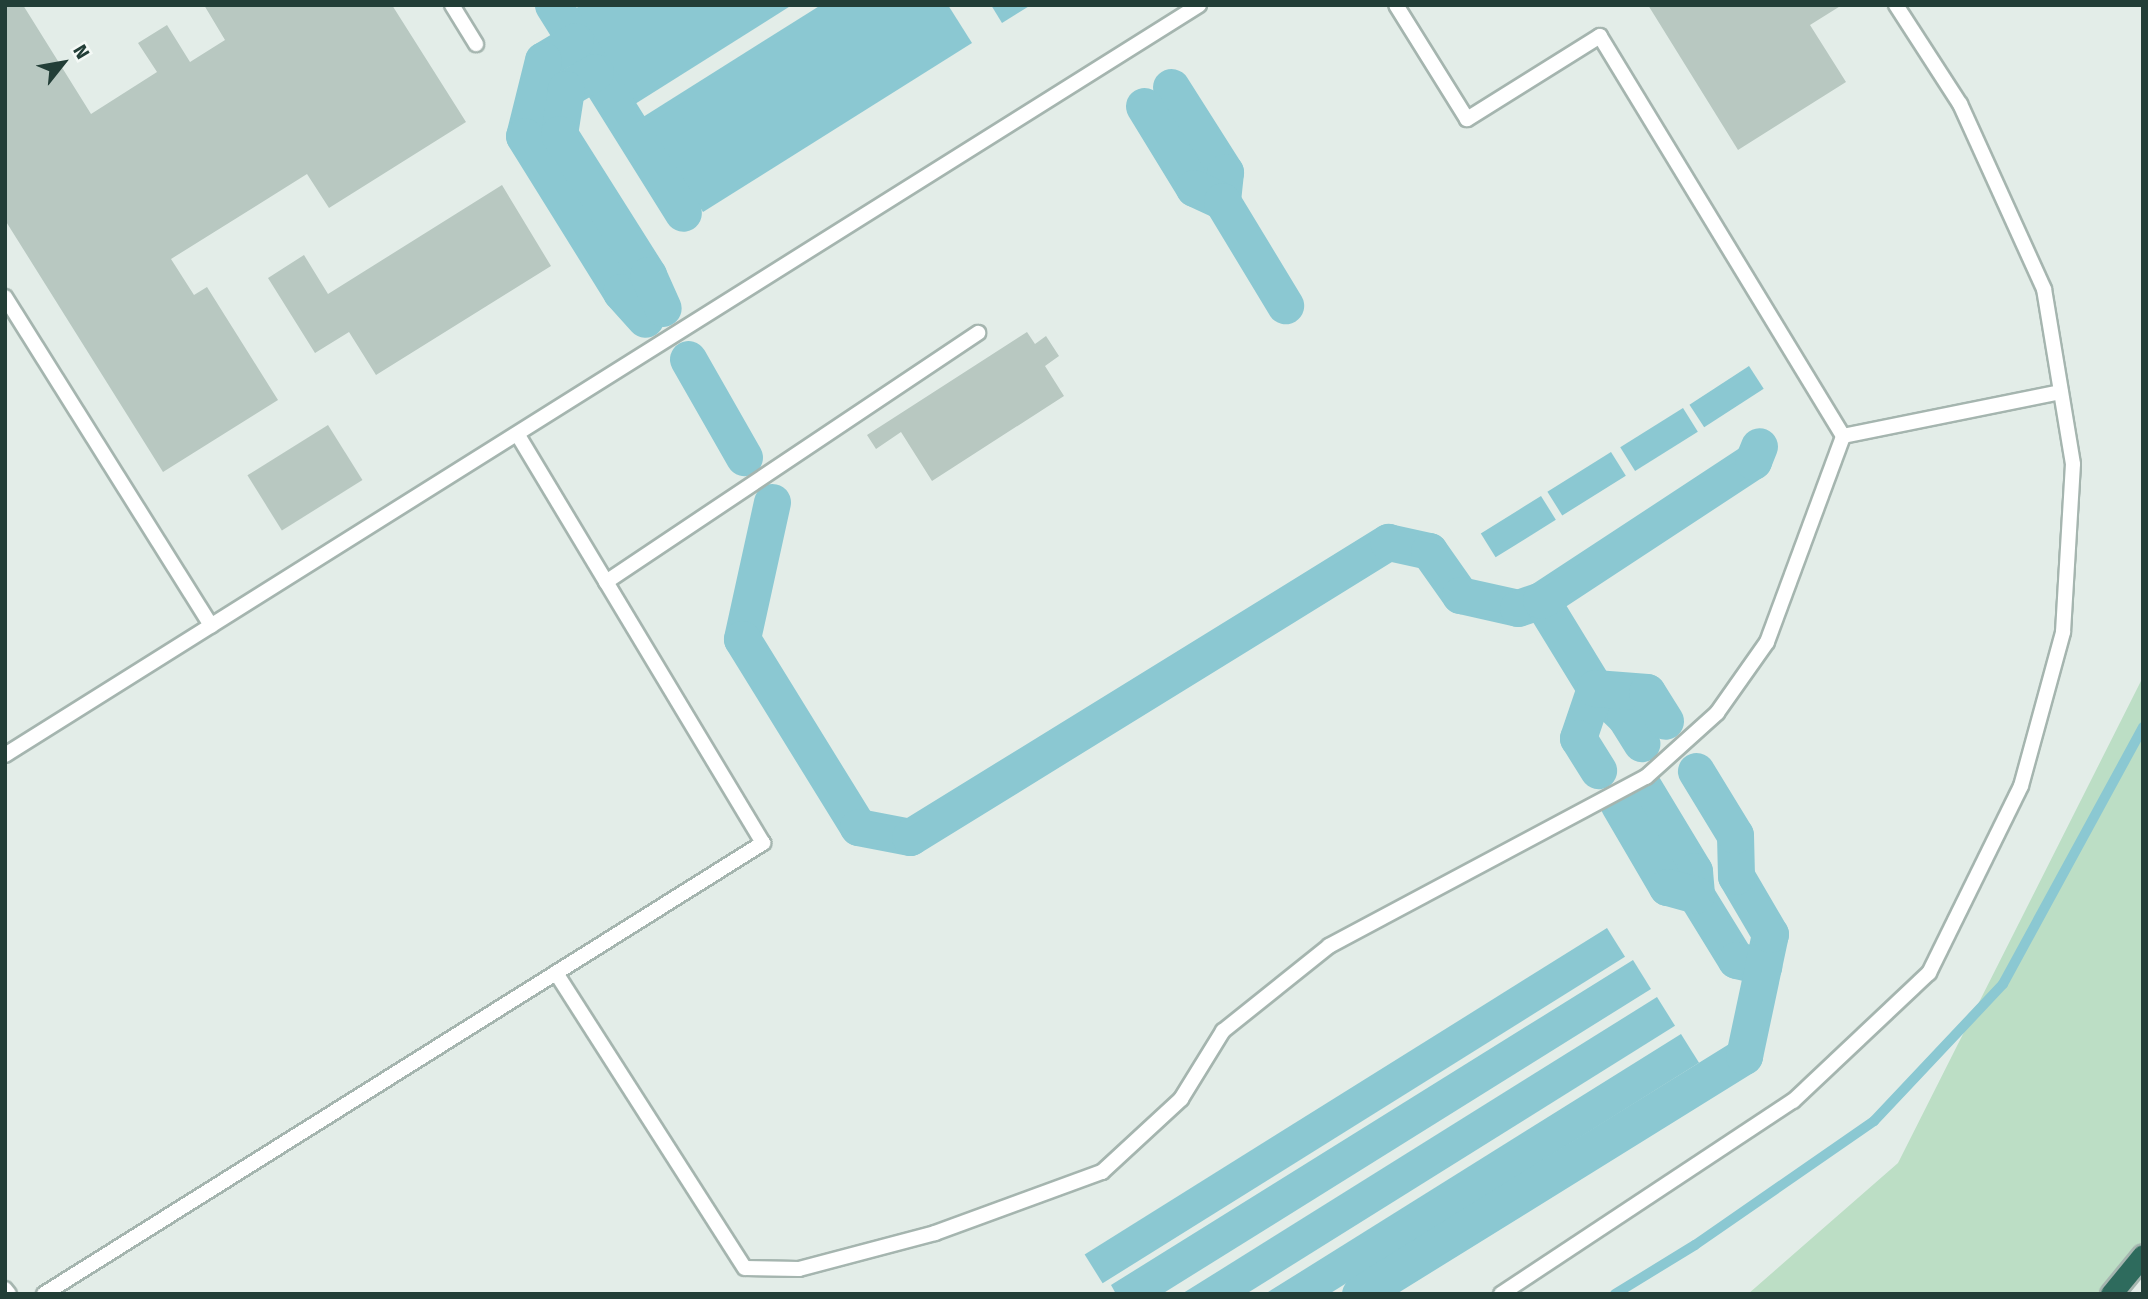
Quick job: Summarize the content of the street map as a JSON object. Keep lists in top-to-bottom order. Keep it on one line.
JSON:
{"north":"top right"}
